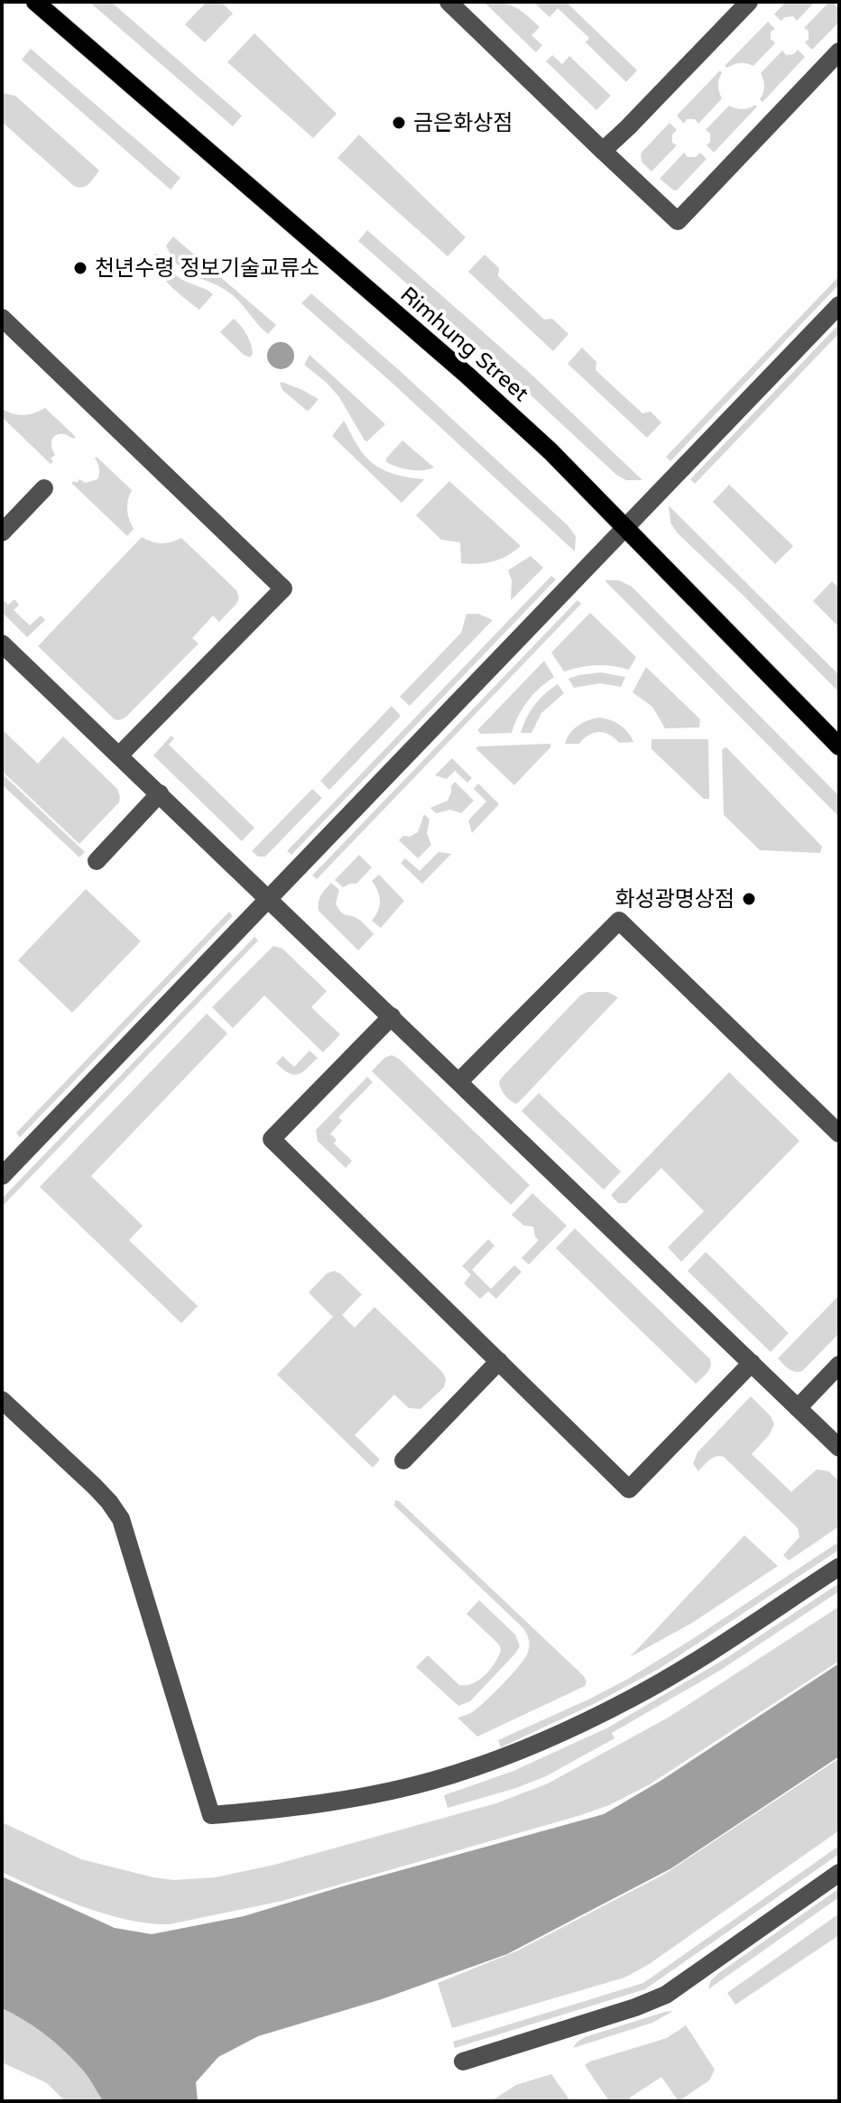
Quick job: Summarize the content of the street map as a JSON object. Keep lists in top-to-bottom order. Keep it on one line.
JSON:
{"streets":{"main road":["Rimhung Street"]},"places":["금은화상점","천년수령 정보기술교류소","화성광명상점"]}
